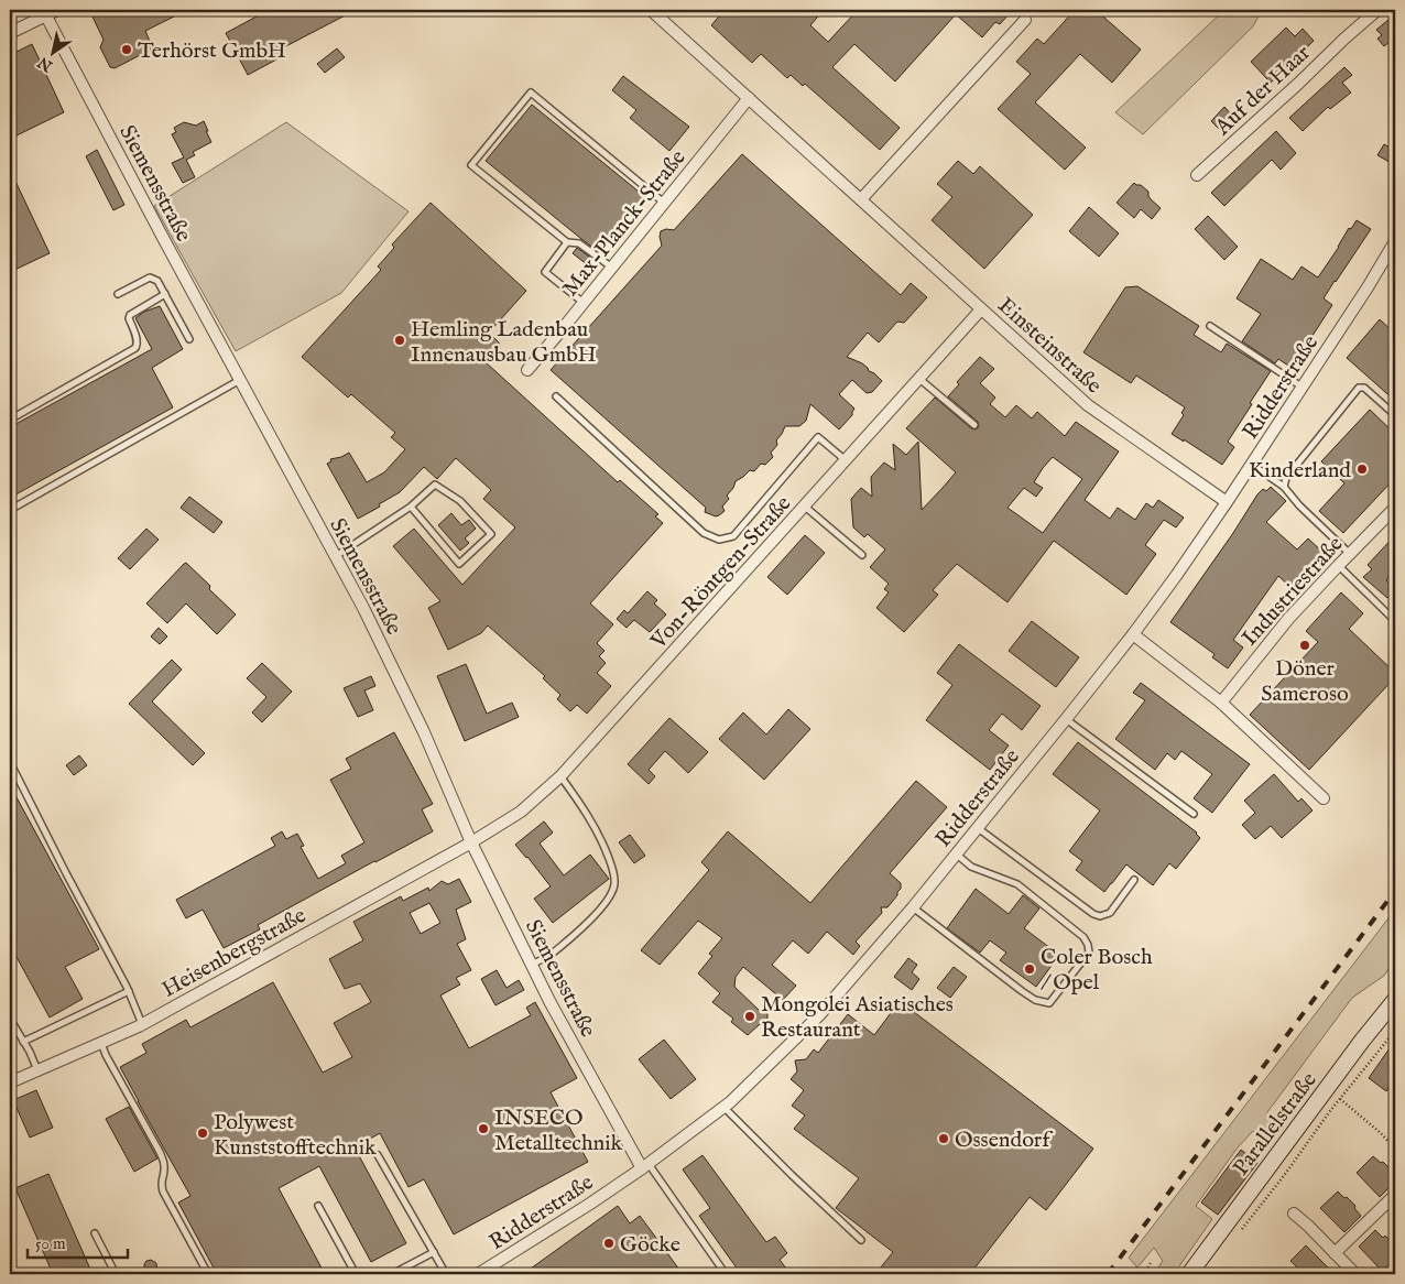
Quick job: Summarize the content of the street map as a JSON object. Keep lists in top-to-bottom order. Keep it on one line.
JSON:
{"streets":{"main road":["Parallelstraße"],"street":["Auf der Haar","Siemensstraße","Max-Planck-Straße","Einsteinstraße","Ridderstraße","Von-Röntgen-Straße","Industriestraße","Heisenbergstraße"]},"crossings":[["Siemensstraße","Ridderstraße"],["Siemensstraße","Von-Röntgen-Straße"],["Siemensstraße","Heisenbergstraße"],["Max-Planck-Straße","Einsteinstraße"],["Einsteinstraße","Ridderstraße"],["Einsteinstraße","Von-Röntgen-Straße"],["Von-Röntgen-Straße","Heisenbergstraße"]],"places":["Terhörst GmbH","Hemling Ladenbau Innenausbau GmbH","Kinderland","Döner Sameroso","Coler Bosch / Opel","Mongolei Asiatisches Restaurant","INSECO Metalltechnik","Polywest Kunststofftechnik","Ossendorf","Göcke"],"scale_bar":"50 m","north":"bottom left"}
